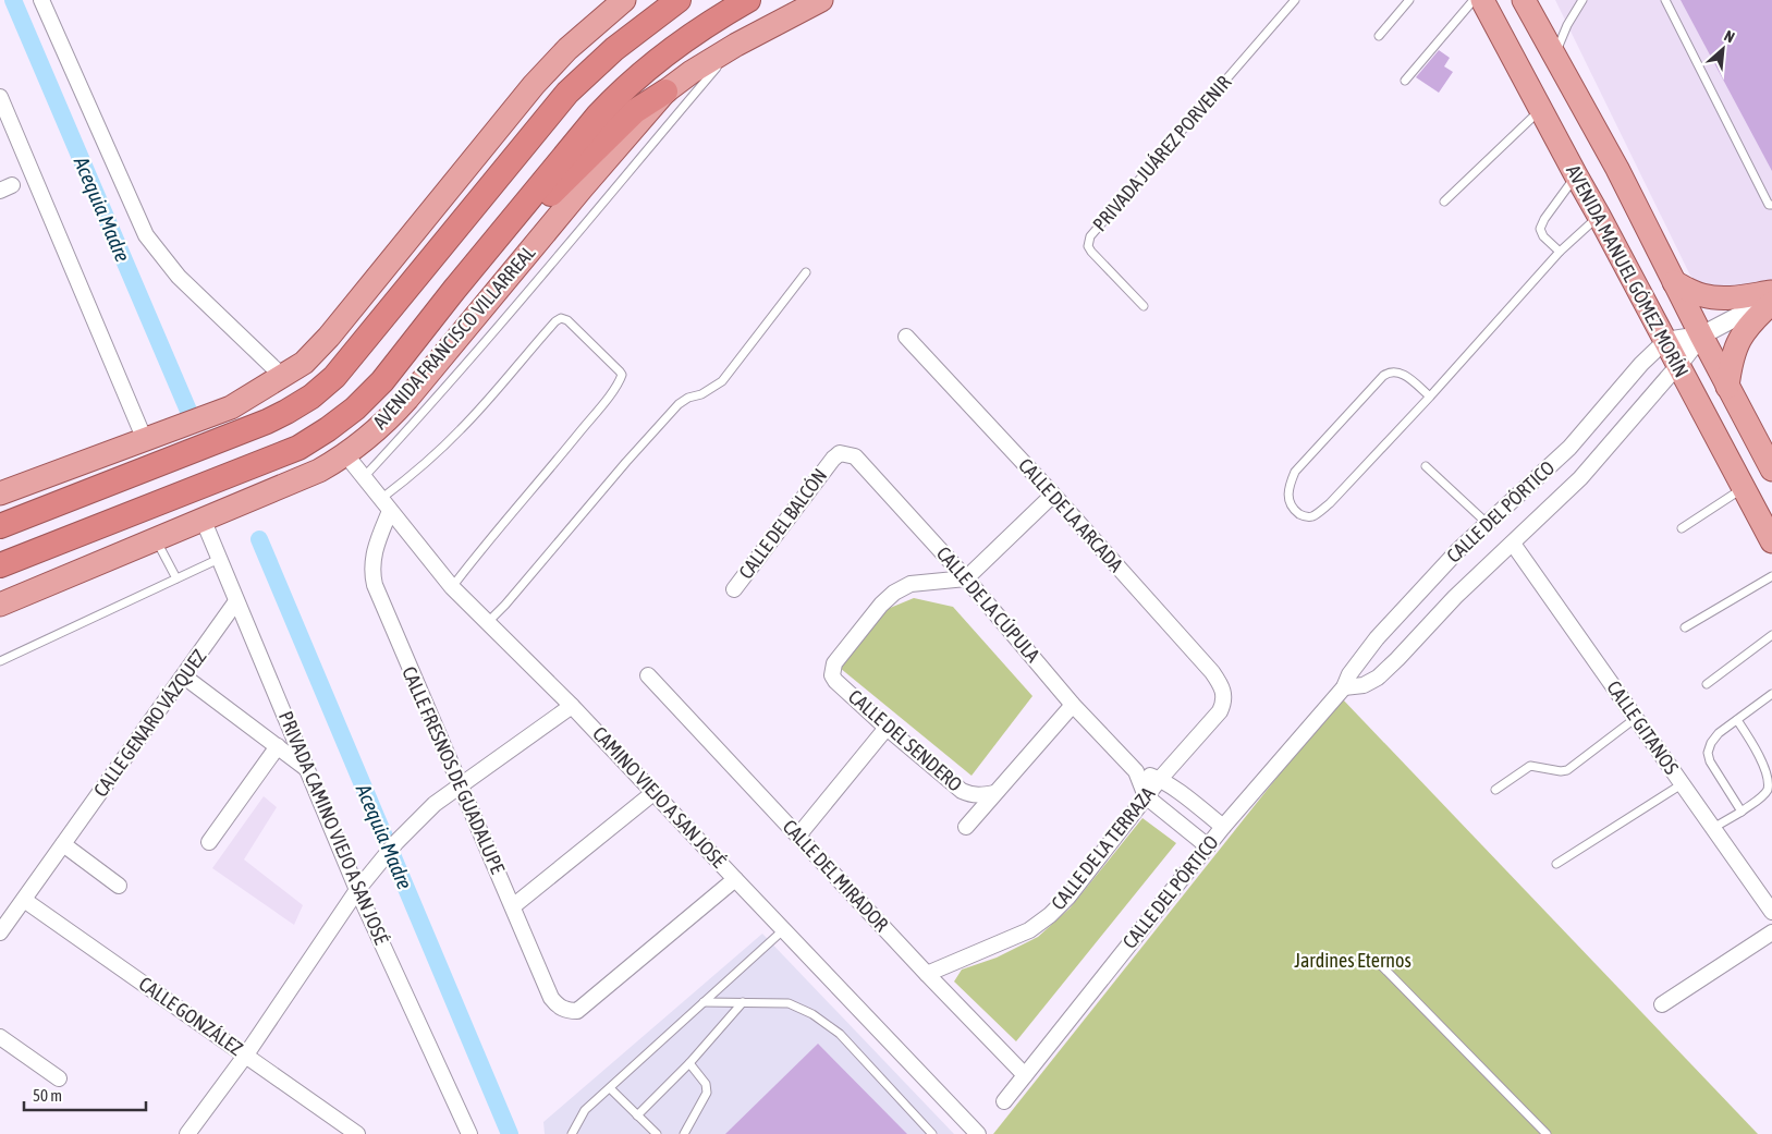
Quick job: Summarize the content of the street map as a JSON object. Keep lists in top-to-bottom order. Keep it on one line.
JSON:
{"streets":{"highway":["AVENIDA FRANCISCO VILLARREAL"],"main road":["AVENIDA MANUEL GÓMEZ MORÍN"],"street":["CALLE DEL PÓRTICO","CALLE DE LA ARCADA","CALLE DEL BALCÓN","CALLE DE LA CÚPULA","CALLE GENARO VÁZQUEZ","CALLE GITANOS","CALLE DEL SENDERO","CALLE FRESNOS DE GUADALUPE","CAMINO VIEJO A SAN JOSÉ","PRIVADA CAMINO VIEJO A SAN JOSÉ","CALLE DE LA TERRAZA","CALLE DEL MIRADOR","CALLE GONZÁLEZ"],"lane":["PRIVADA JUÁREZ PORVENIR"]},"crossings":[["AVENIDA MANUEL GÓMEZ MORÍN","CALLE DEL PÓRTICO"],["AVENIDA FRANCISCO VILLARREAL","CAMINO VIEJO A SAN JOSÉ"],["AVENIDA FRANCISCO VILLARREAL","PRIVADA CAMINO VIEJO A SAN JOSÉ"],["CALLE DEL PÓRTICO","CALLE DE LA CÚPULA"],["CALLE DEL PÓRTICO","CALLE GITANOS"],["CALLE DEL PÓRTICO","CALLE DEL MIRADOR"],["CALLE DE LA ARCADA","CALLE DE LA TERRAZA"],["CALLE DEL BALCÓN","CALLE DE LA CÚPULA"],["CALLE DE LA CÚPULA","CALLE DEL SENDERO"],["CALLE DE LA CÚPULA","CALLE DE LA TERRAZA"],["CALLE GENARO VÁZQUEZ","PRIVADA CAMINO VIEJO A SAN JOSÉ"],["CALLE GENARO VÁZQUEZ","CALLE GONZÁLEZ"],["CALLE FRESNOS DE GUADALUPE","CAMINO VIEJO A SAN JOSÉ"],["CALLE DE LA TERRAZA","CALLE DEL MIRADOR"]],"water":["Acequia Madre"],"parks":["Jardines Eternos"],"scale_bar":"50 m","north":"top right"}
